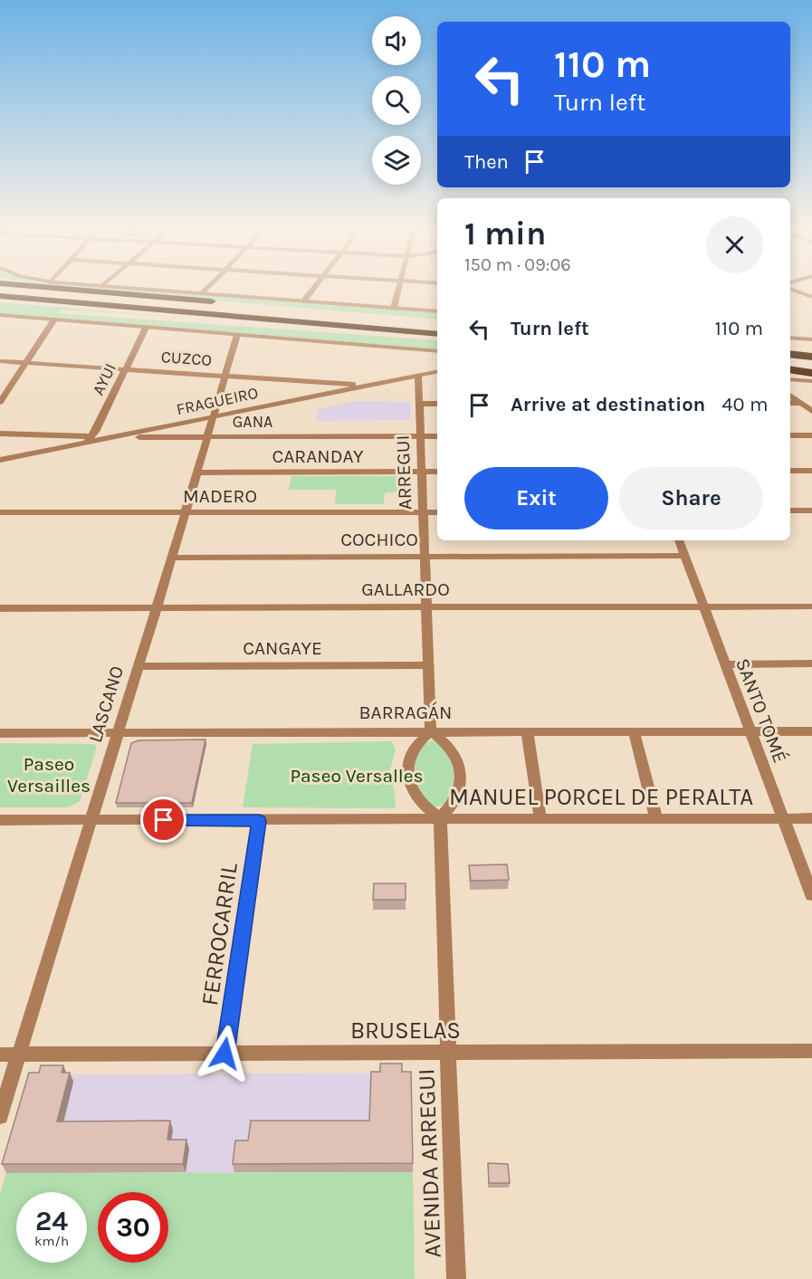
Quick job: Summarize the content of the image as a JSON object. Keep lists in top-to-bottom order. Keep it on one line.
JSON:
{"streets":{"street":["CUZCO","AYUI","FRAGUEIRO","GANA","CARANDAY","ARREGUI","MADERO","COCHICO","GALLARDO","CANGAYE","LASCANO","SANTO TOMÉ","BARRAGÁN","MANUEL PORCEL DE PERALTA","FERROCARRIL","BRUSELAS","AVENIDA ARREGUI"]},"crossings":[["CUZCO","AYUI"],["CUZCO","FRAGUEIRO"],["CUZCO","LASCANO"],["AYUI","FRAGUEIRO"],["FRAGUEIRO","GANA"],["FRAGUEIRO","ARREGUI"],["FRAGUEIRO","LASCANO"],["GANA","ARREGUI"],["GANA","LASCANO"],["CARANDAY","ARREGUI"],["CARANDAY","LASCANO"],["ARREGUI","MADERO"],["ARREGUI","COCHICO"],["ARREGUI","GALLARDO"],["ARREGUI","CANGAYE"],["ARREGUI","BARRAGÁN"],["ARREGUI","MANUEL PORCEL DE PERALTA"],["ARREGUI","AVENIDA ARREGUI"],["MADERO","LASCANO"],["COCHICO","LASCANO"],["COCHICO","SANTO TOMÉ"],["GALLARDO","LASCANO"],["GALLARDO","SANTO TOMÉ"],["CANGAYE","LASCANO"],["LASCANO","BARRAGÁN"],["LASCANO","MANUEL PORCEL DE PERALTA"],["LASCANO","BRUSELAS"],["SANTO TOMÉ","BARRAGÁN"],["SANTO TOMÉ","MANUEL PORCEL DE PERALTA"],["BARRAGÁN","MANUEL PORCEL DE PERALTA"],["BARRAGÁN","AVENIDA ARREGUI"],["MANUEL PORCEL DE PERALTA","FERROCARRIL"],["MANUEL PORCEL DE PERALTA","AVENIDA ARREGUI"],["FERROCARRIL","BRUSELAS"],["BRUSELAS","AVENIDA ARREGUI"]],"parks":["Paseo Versailles","Paseo Versalles"],"page":{"turn":["110 m","Turn left"],"then":"Then","heading":["1 min","150 m · 09:06"],"list":[{"name":"Turn left","value":"110 m"},{"name":"Arrive at destination","value":"40 m"}],"buttons":["Exit","Share"],"speed":"24 km/h","limit":"30"}}
